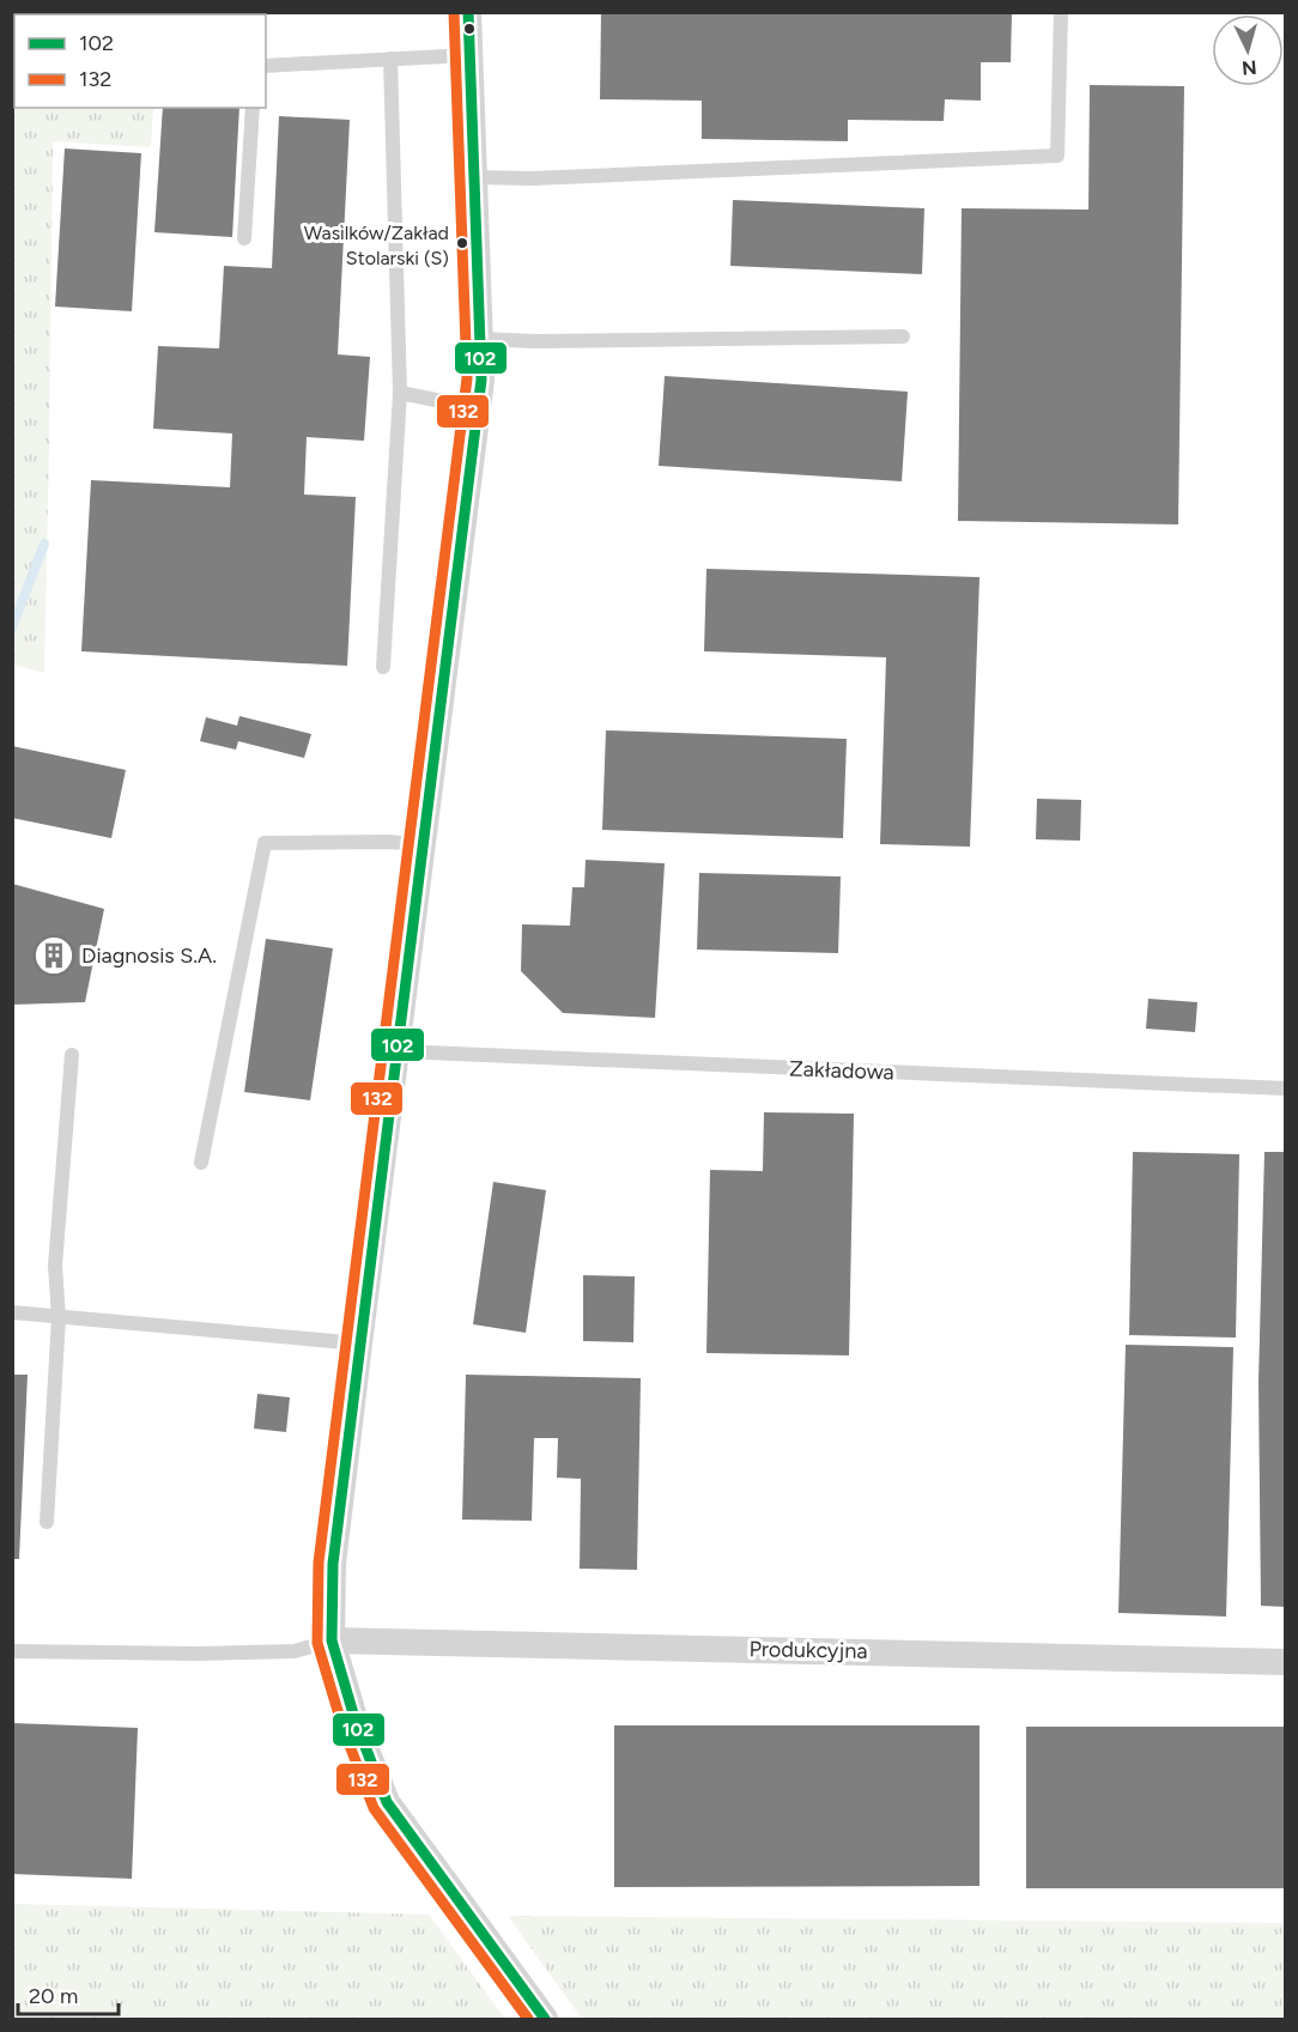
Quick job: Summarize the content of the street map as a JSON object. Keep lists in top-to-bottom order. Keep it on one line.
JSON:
{"streets":{"street":["Produkcyjna"],"lane":["Zakładowa"]},"places":{"other":["Wasilków/Zakład Stolarski (S)"],"building":["Diagnosis S.A."]},"lines":["transit line 102","transit line 132"],"legend":["102","132"],"scale_bar":"20 m","north":"bottom"}
